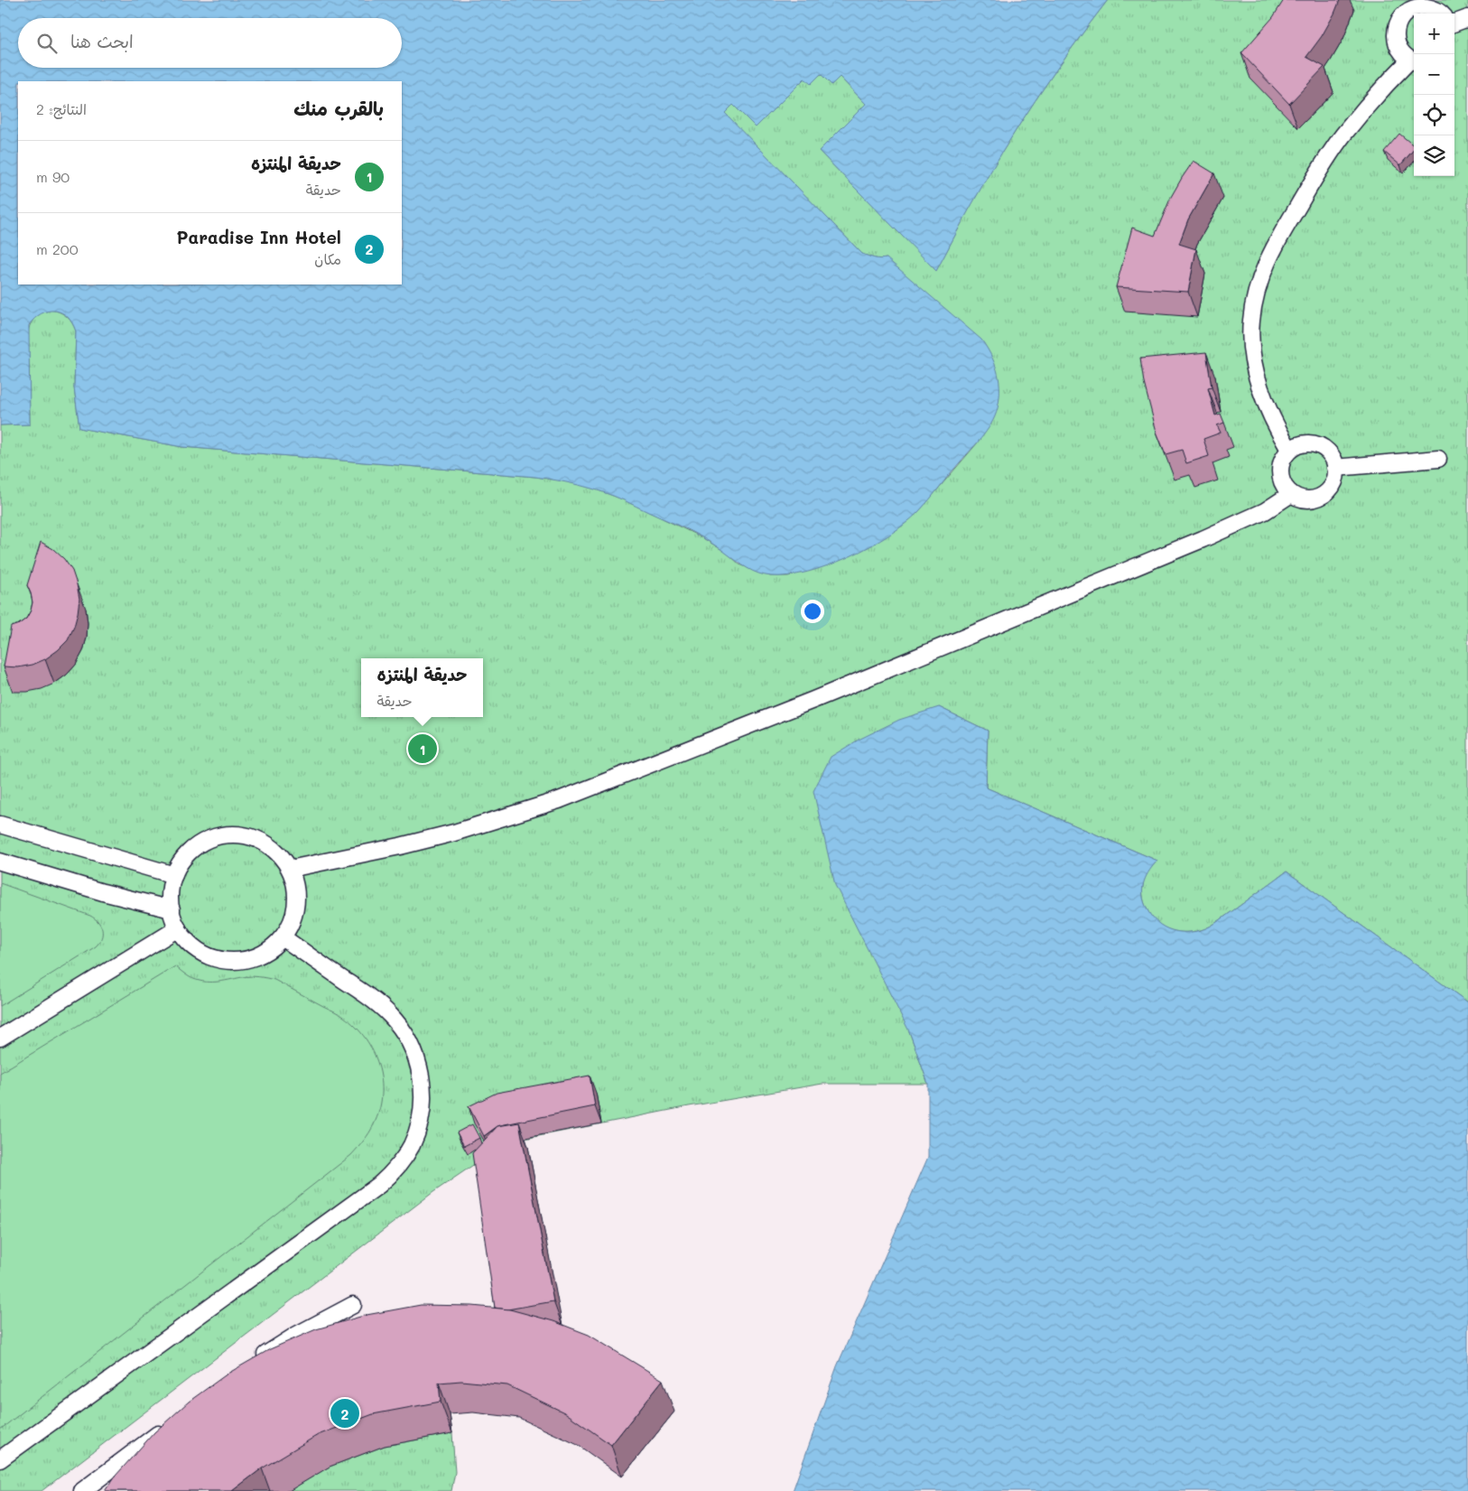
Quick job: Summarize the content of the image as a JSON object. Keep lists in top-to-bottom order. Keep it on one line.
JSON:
{"page":{"map_buttons":["+","−"],"search":"ابحث هنا","heading":["بالقرب منك","النتائج: 2"],"list":[{"mark":"1","name":"حديقة المنتزه","note":"حديقة","value":"90 m"},{"mark":"2","name":"Paradise Inn Hotel","note":"مكان","value":"200 m"}],"popup":["حديقة المنتزه","حديقة"],"pins":["1","2"]}}
